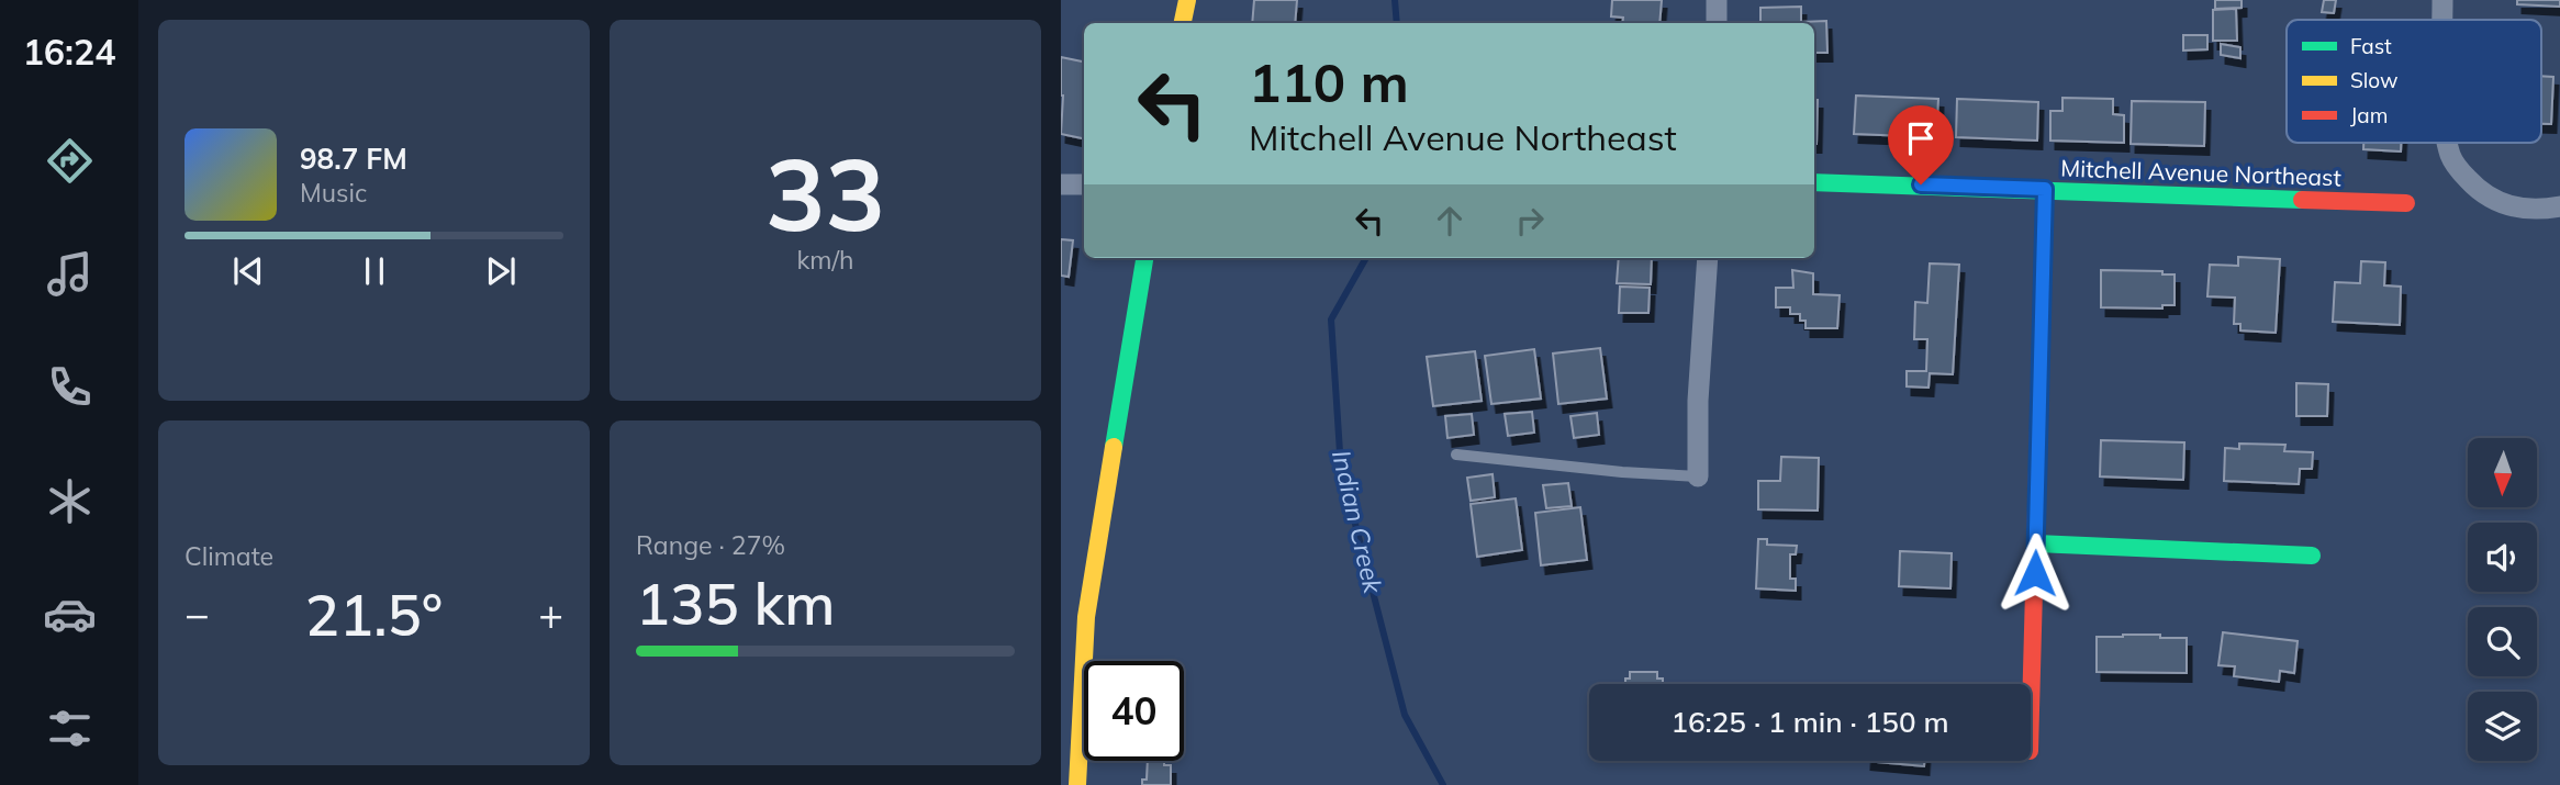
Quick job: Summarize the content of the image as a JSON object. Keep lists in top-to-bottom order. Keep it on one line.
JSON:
{"streets":{"street":["Mitchell Avenue Northeast"]},"water":["Indian Creek"],"legend":["Fast","Slow","Jam"],"north":"bottom","page":{"tabs":"16:24","tile":[["33","km/h"],"Climate",["Range · 27%","135 km"]],"turn":["110 m","Mitchell Avenue Northeast"],"song":["98.7 FM","Music"],"heat":["−","21.5°","+"],"limit":"40","trip":"16:25 · 1 min · 150 m"}}
